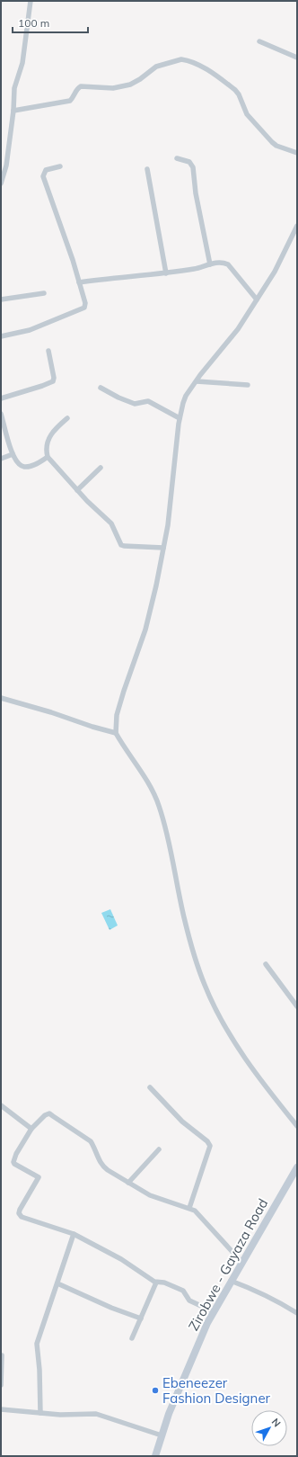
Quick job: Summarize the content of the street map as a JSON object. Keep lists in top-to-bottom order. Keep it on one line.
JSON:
{"streets":{"street":["Zirobwe - Gayaza Road"]},"places":["Ebeneezer Fashion Designer"],"scale_bar":"100 m","north":"top right"}
